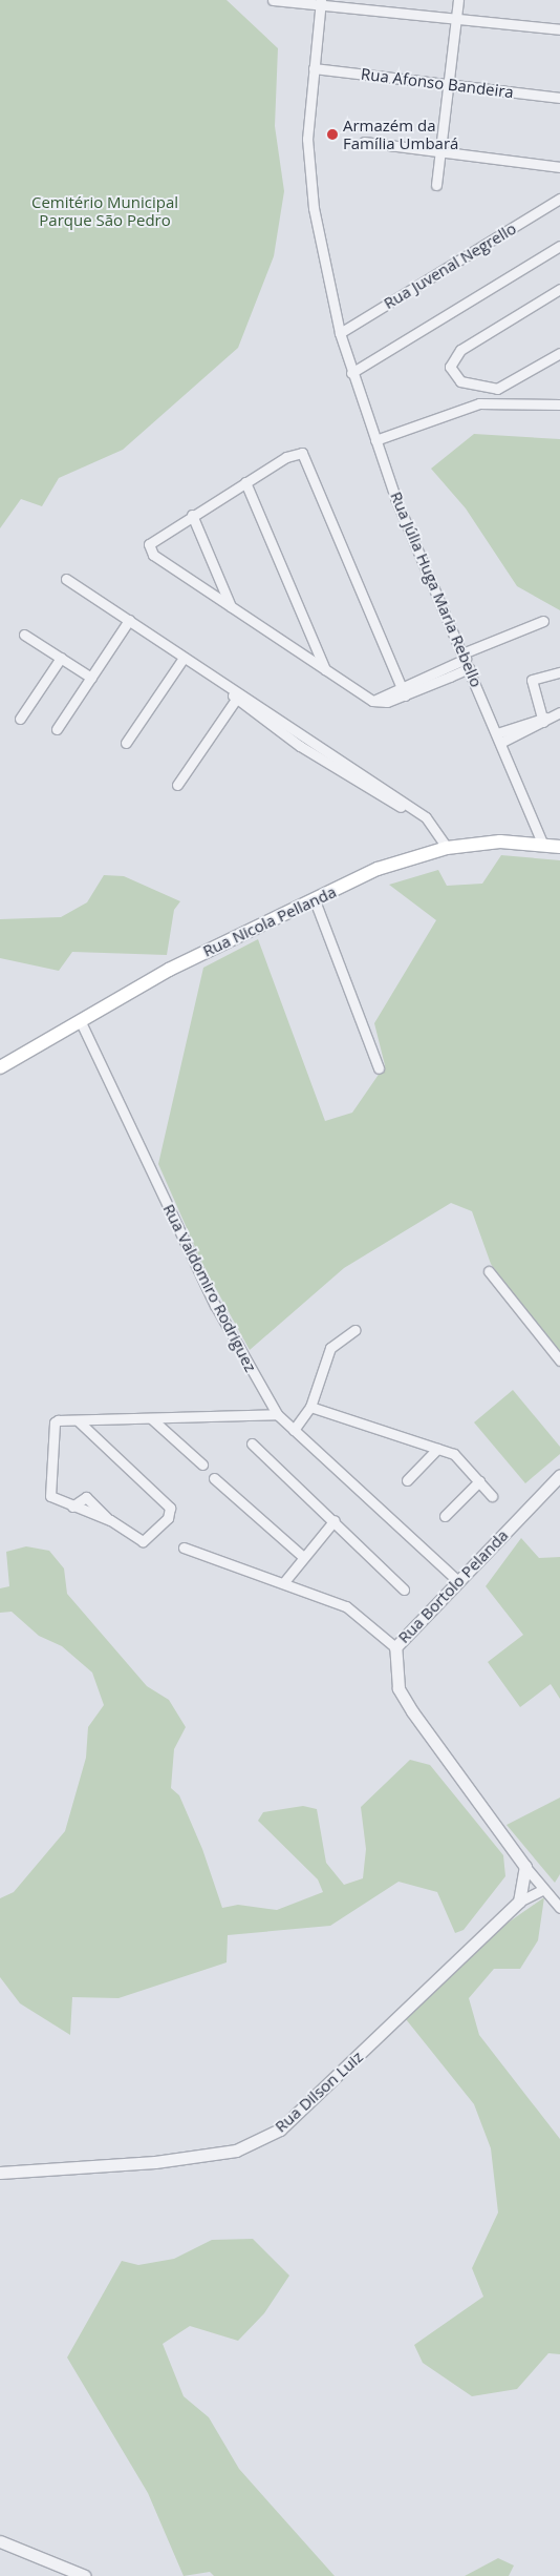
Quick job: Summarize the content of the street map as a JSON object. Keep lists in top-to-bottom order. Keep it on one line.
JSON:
{"streets":{"main road":["Rua Nicola Pellanda"],"street":["Rua Afonso Bandeira","Rua Juvenal Negrello","Rua Júlia Huga Maria Rebello","Rua Valdomiro Rodriguez","Rua Bortolo Pelanda","Rua Dilson Luiz"]},"crossings":[["Rua Afonso Bandeira","Rua Júlia Huga Maria Rebello"],["Rua Juvenal Negrello","Rua Júlia Huga Maria Rebello"],["Rua Júlia Huga Maria Rebello","Rua Nicola Pellanda"],["Rua Nicola Pellanda","Rua Valdomiro Rodriguez"],["Rua Valdomiro Rodriguez","Rua Bortolo Pelanda"]],"parks":["Cemitério Municipal Parque São Pedro"],"places":["Armazém da Família Umbará"]}
